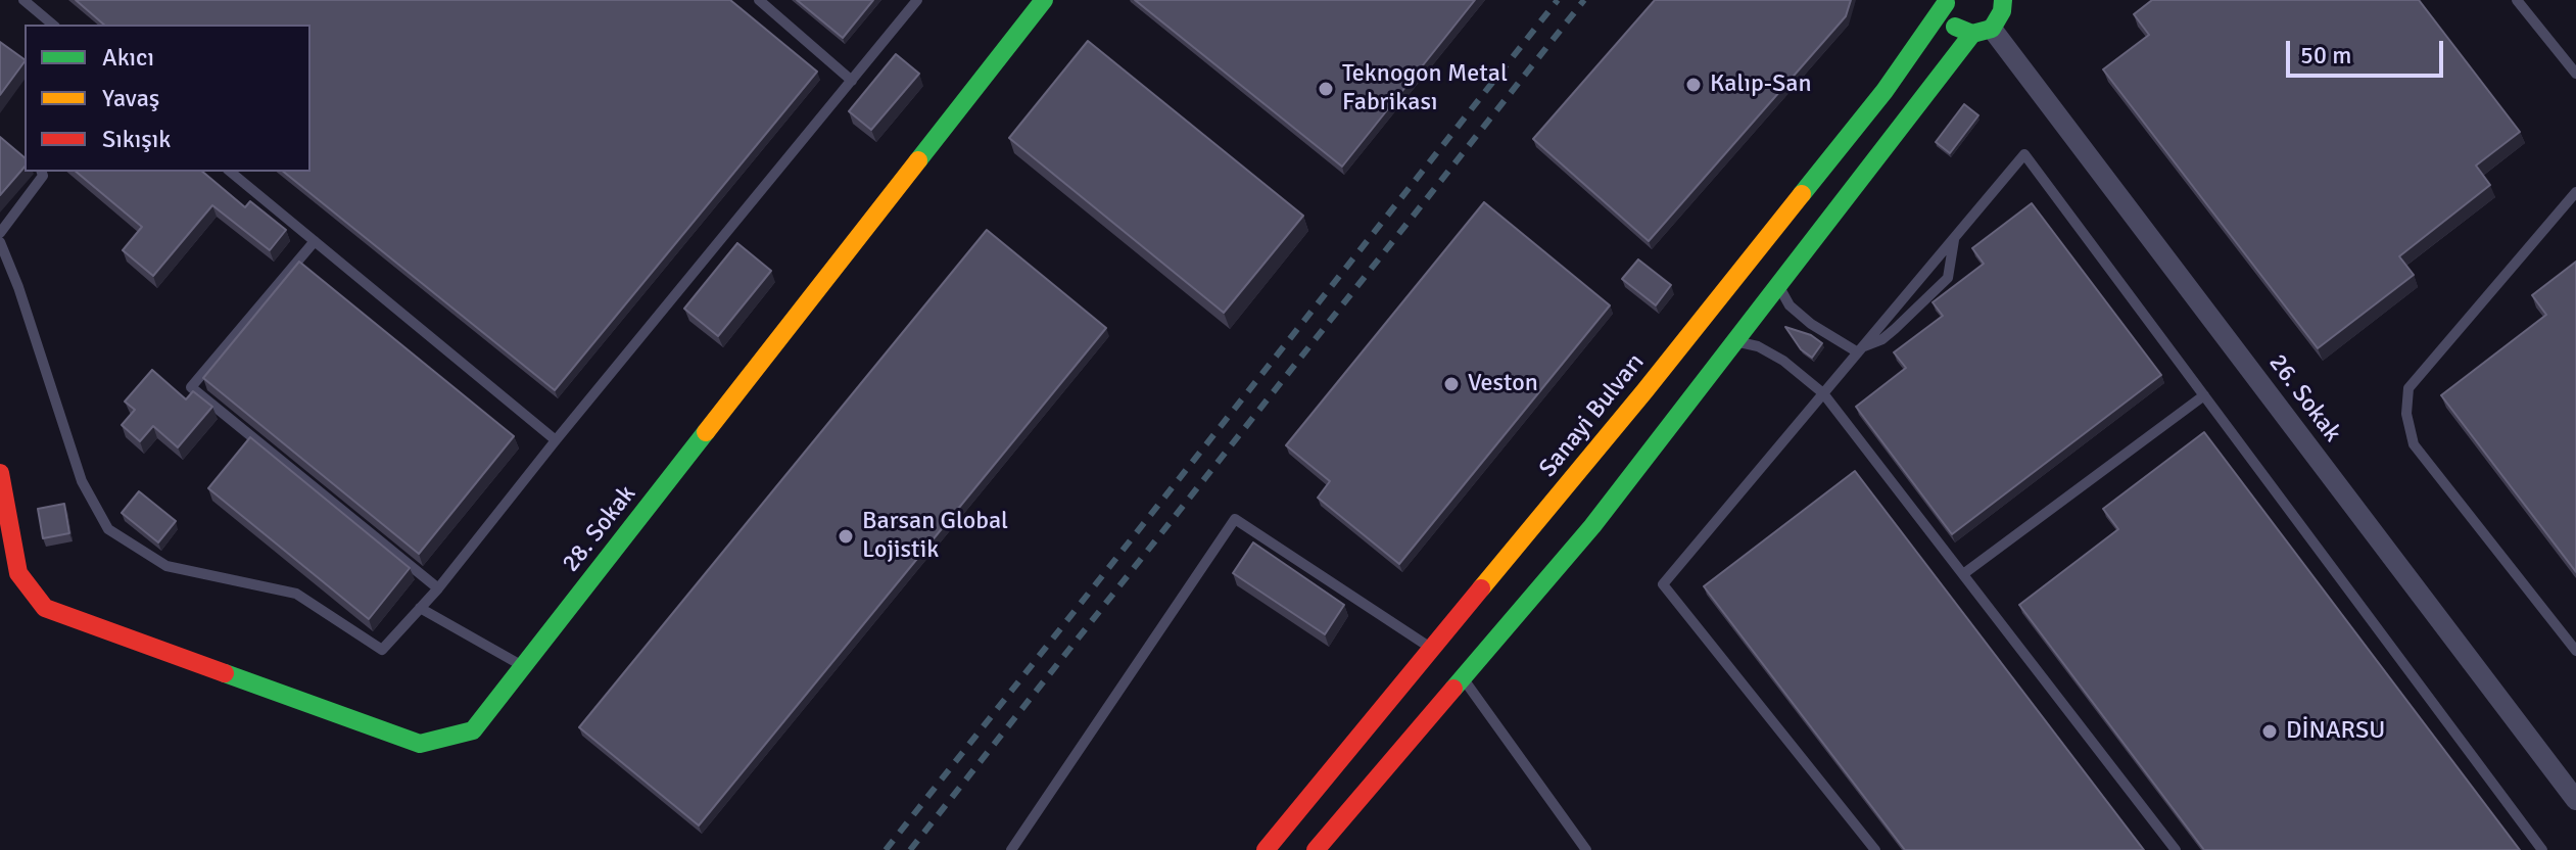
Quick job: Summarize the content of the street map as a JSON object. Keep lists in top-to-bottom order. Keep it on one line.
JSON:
{"streets":{"main road":["Sanayi Bulvarı","28. Sokak"],"street":["26. Sokak"]},"places":["Kalıp-San","Teknogon Metal Fabrikası","Veston","Barsan Global Lojistik","DİNARSU"],"legend":["Akıcı","Yavaş","Sıkışık"],"scale_bar":"50 m"}
